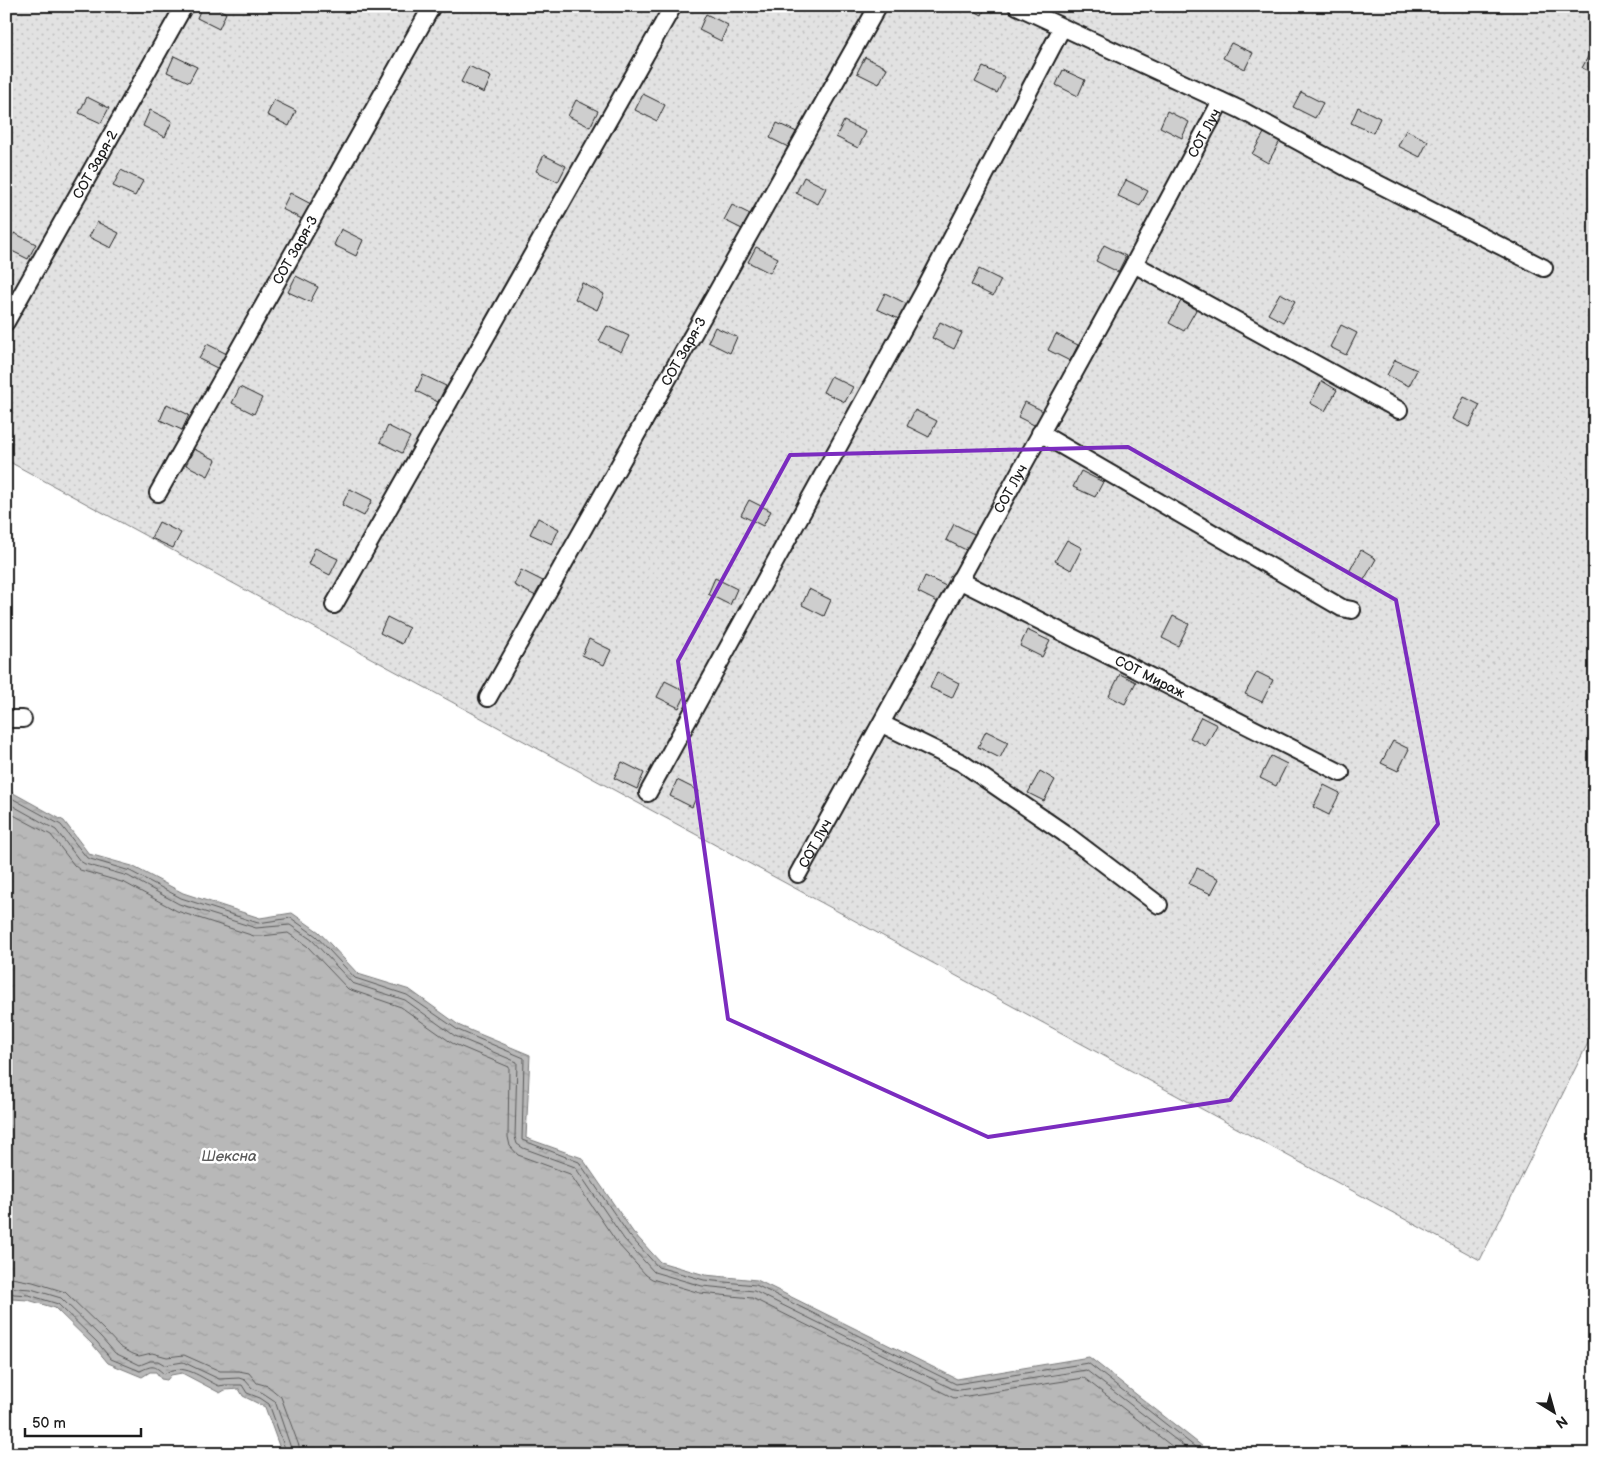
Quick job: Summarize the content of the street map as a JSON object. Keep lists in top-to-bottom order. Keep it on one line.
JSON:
{"streets":{"street":["СОТ Луч","СОТ Заря-2","СОТ Заря-3","СОТ Мираж"]},"crossings":[["СОТ Луч","СОТ Мираж"]],"water":["Шексна"],"scale_bar":"50 m","north":"bottom right"}
